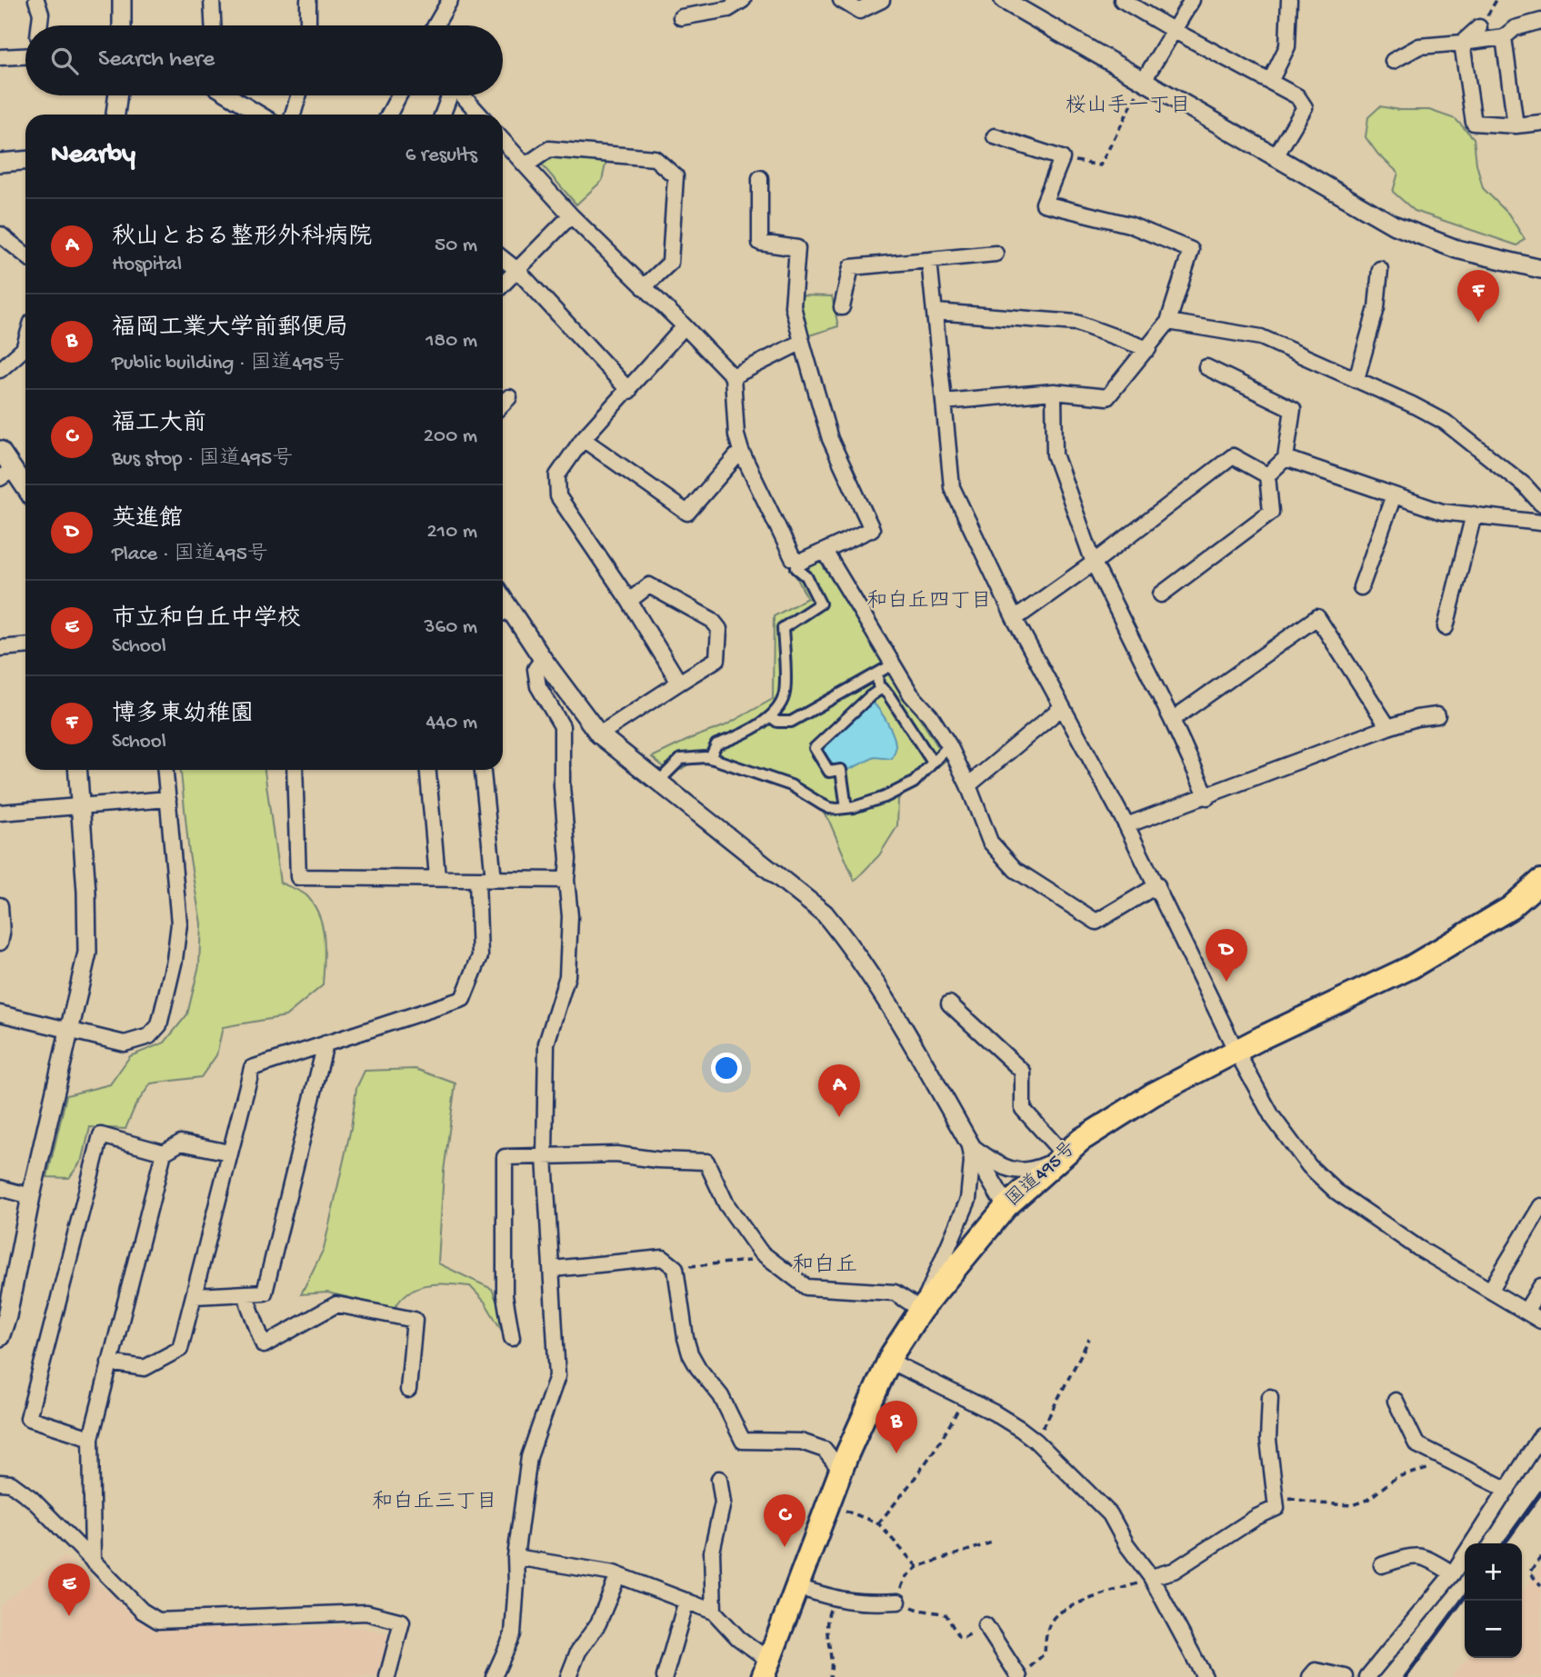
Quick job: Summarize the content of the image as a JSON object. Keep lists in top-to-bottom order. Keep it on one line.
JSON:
{"streets":{"highway":["国道495号"]},"districts":["桜山手一丁目","和白丘四丁目","和白丘","和白丘三丁目"],"page":{"search":"Search here","heading":["Nearby","6 results"],"list":[{"mark":"A","name":"秋山とおる整形外科病院","note":"Hospital","value":"50 m"},{"mark":"B","name":"福岡工業大学前郵便局","note":"Public building · 国道495号","value":"180 m"},{"mark":"C","name":"福工大前","note":"Bus stop · 国道495号","value":"200 m"},{"mark":"D","name":"英進館","note":"Place · 国道495号","value":"210 m"},{"mark":"E","name":"市立和白丘中学校","note":"School","value":"360 m"},{"mark":"F","name":"博多東幼稚園","note":"School","value":"440 m"}],"pins":["F","D","A","B","C","E"],"map_buttons":["+","−"]}}
